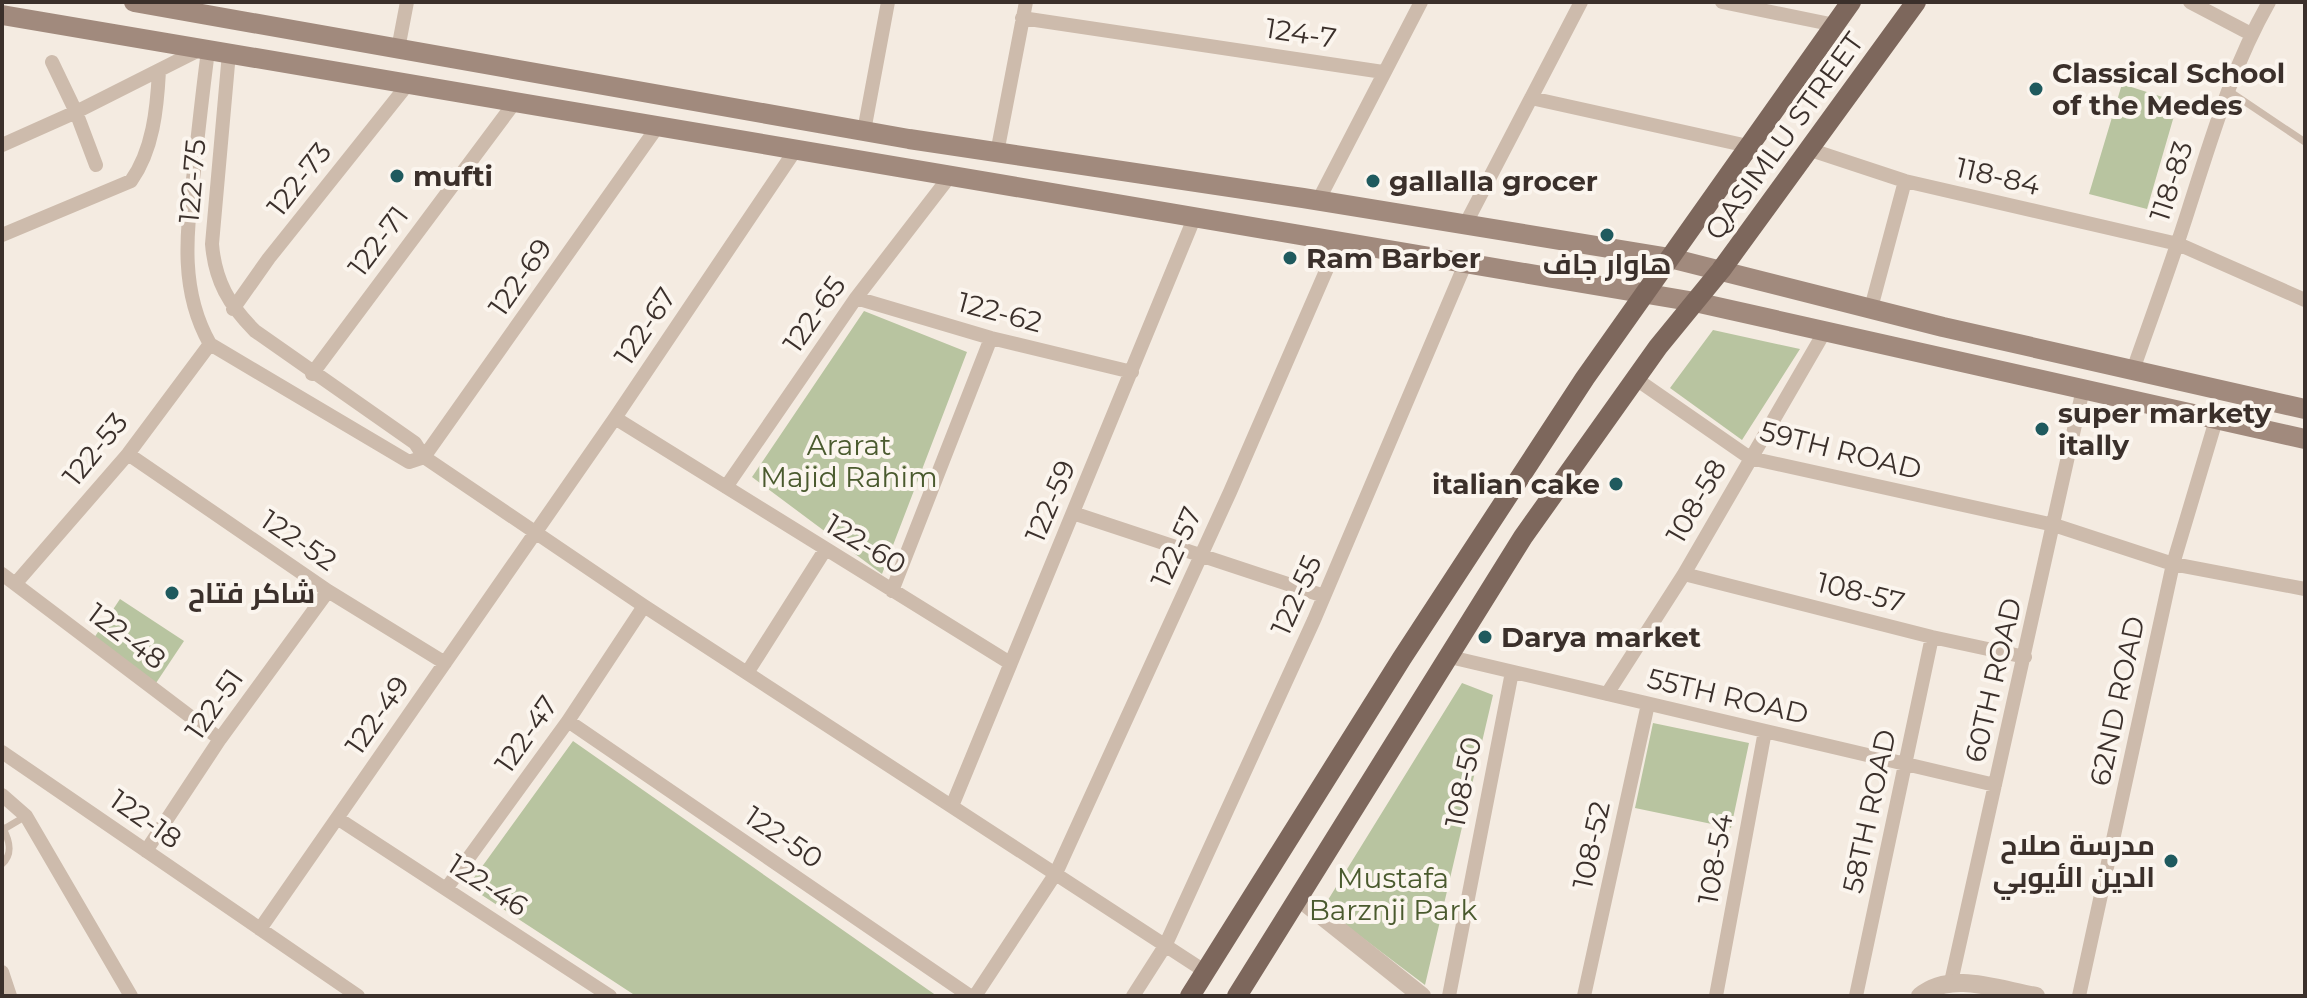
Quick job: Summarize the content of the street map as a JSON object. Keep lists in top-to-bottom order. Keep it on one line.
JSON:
{"streets":{"main road":["QASIMLU STREET"],"street":["124-7","118-84","122-73","122-75","118-83","122-71","122-69","122-62","122-65","122-67","122-53","59TH ROAD","122-59","108-58","122-52","122-60","122-57","108-57","122-55","122-48","60TH ROAD","55TH ROAD","62ND ROAD","122-51","122-49","122-47","108-50","58TH ROAD","122-18","122-50","108-52","108-54","122-46"]},"crossings":[["QASIMLU STREET","118-84"],["QASIMLU STREET","59TH ROAD"],["QASIMLU STREET","55TH ROAD"],["118-84","118-83"],["122-73","122-75"],["122-62","122-65"],["122-62","122-59"],["122-65","122-60"],["122-67","122-60"],["122-67","122-49"],["122-53","122-52"],["122-53","122-48"],["59TH ROAD","108-58"],["59TH ROAD","60TH ROAD"],["59TH ROAD","62ND ROAD"],["122-59","122-60"],["108-58","108-57"],["108-58","55TH ROAD"],["122-52","122-51"],["122-52","122-49"],["122-57","122-50"],["108-57","60TH ROAD"],["108-57","58TH ROAD"],["122-48","122-51"],["60TH ROAD","55TH ROAD"],["55TH ROAD","108-50"],["55TH ROAD","58TH ROAD"],["55TH ROAD","108-52"],["55TH ROAD","108-54"],["122-51","122-18"],["122-49","122-18"],["122-49","122-46"],["122-47","122-50"],["122-47","122-46"]],"parks":["Ararat Majid Rahim","Mustafa Barznji Park"],"places":["Classical School of the Medes","mufti","gallalla grocer","هاوار جاف","Ram Barber","super markety itally","italian cake","شاكر فتاح","Darya market","مدرسة صلاح الدين الأيوبي"]}
